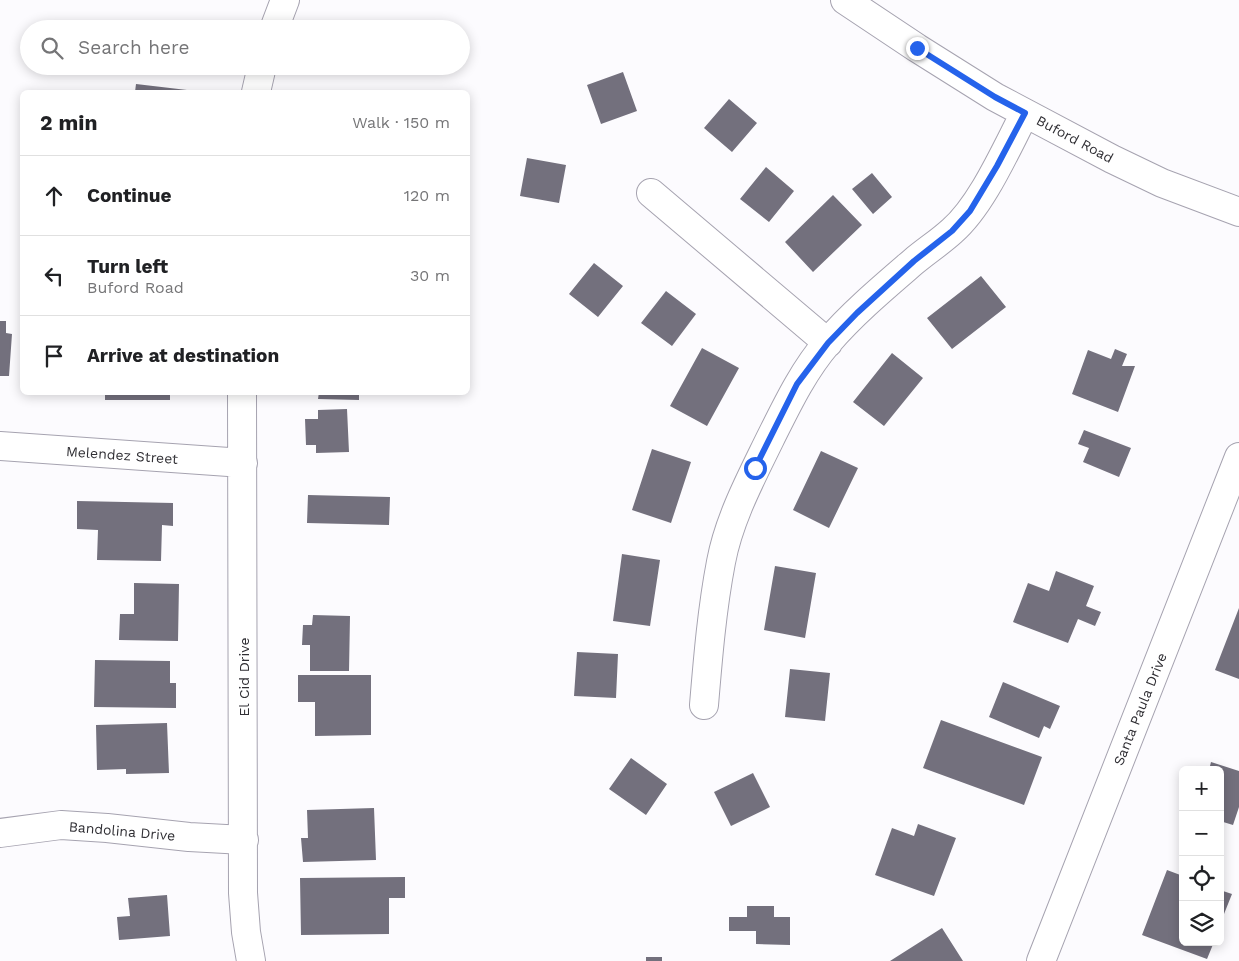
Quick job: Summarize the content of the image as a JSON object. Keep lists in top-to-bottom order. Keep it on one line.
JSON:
{"streets":{"street":["Buford Road","Melendez Street","El Cid Drive","Santa Paula Drive","Bandolina Drive"]},"crossings":[["Melendez Street","El Cid Drive"],["El Cid Drive","Bandolina Drive"]],"page":{"search":"Search here","heading":["2 min","Walk · 150 m"],"list":[["Continue","120 m"],["Turn left","Buford Road","30 m"],"Arrive at destination"],"map_buttons":["+","−"]}}
